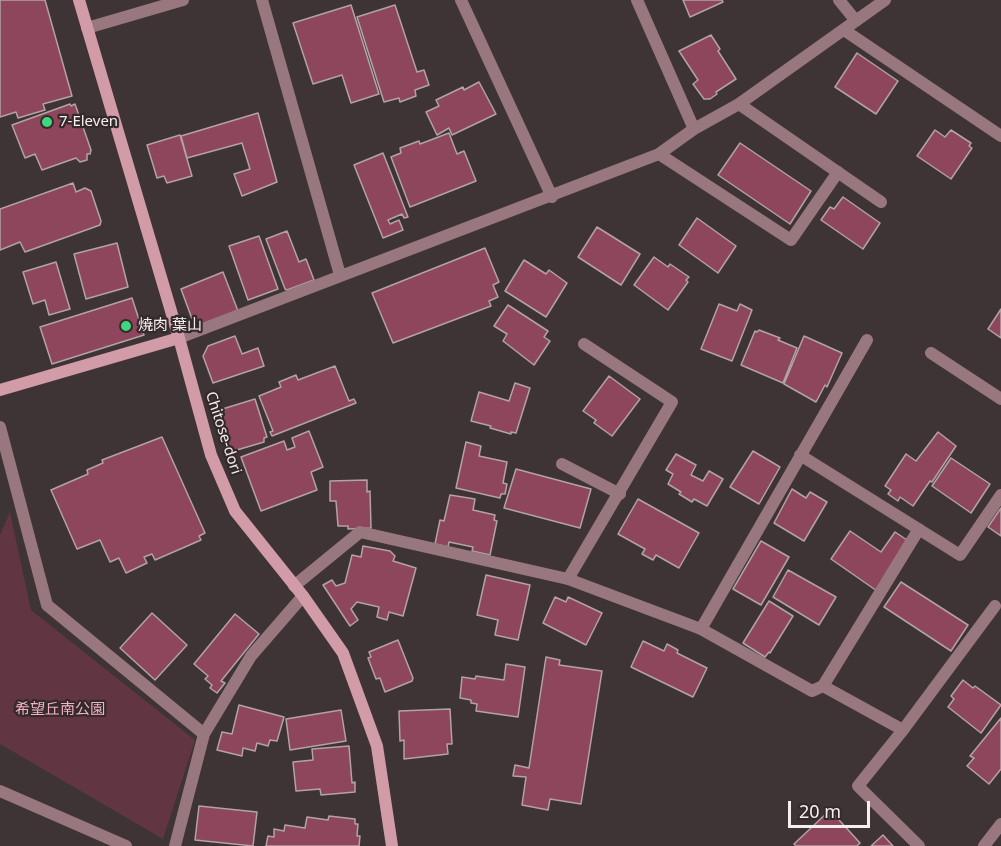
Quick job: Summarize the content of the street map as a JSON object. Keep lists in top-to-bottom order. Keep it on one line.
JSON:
{"streets":{"street":["Chitose-dori"]},"parks":["希望丘南公園"],"places":["7-Eleven","焼肉 葉山"],"scale_bar":"20 m"}
